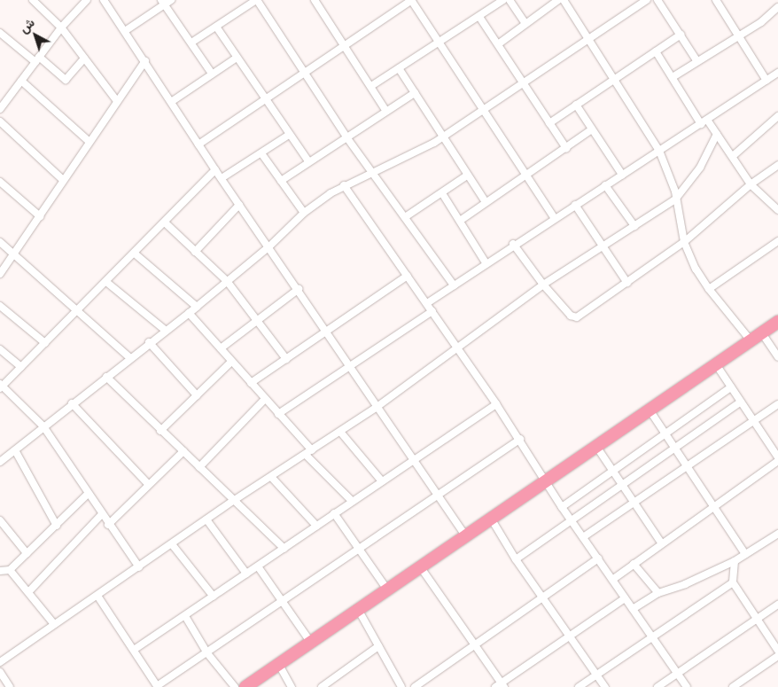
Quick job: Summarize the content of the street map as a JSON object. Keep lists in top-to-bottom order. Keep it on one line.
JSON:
{"north":"top left"}
